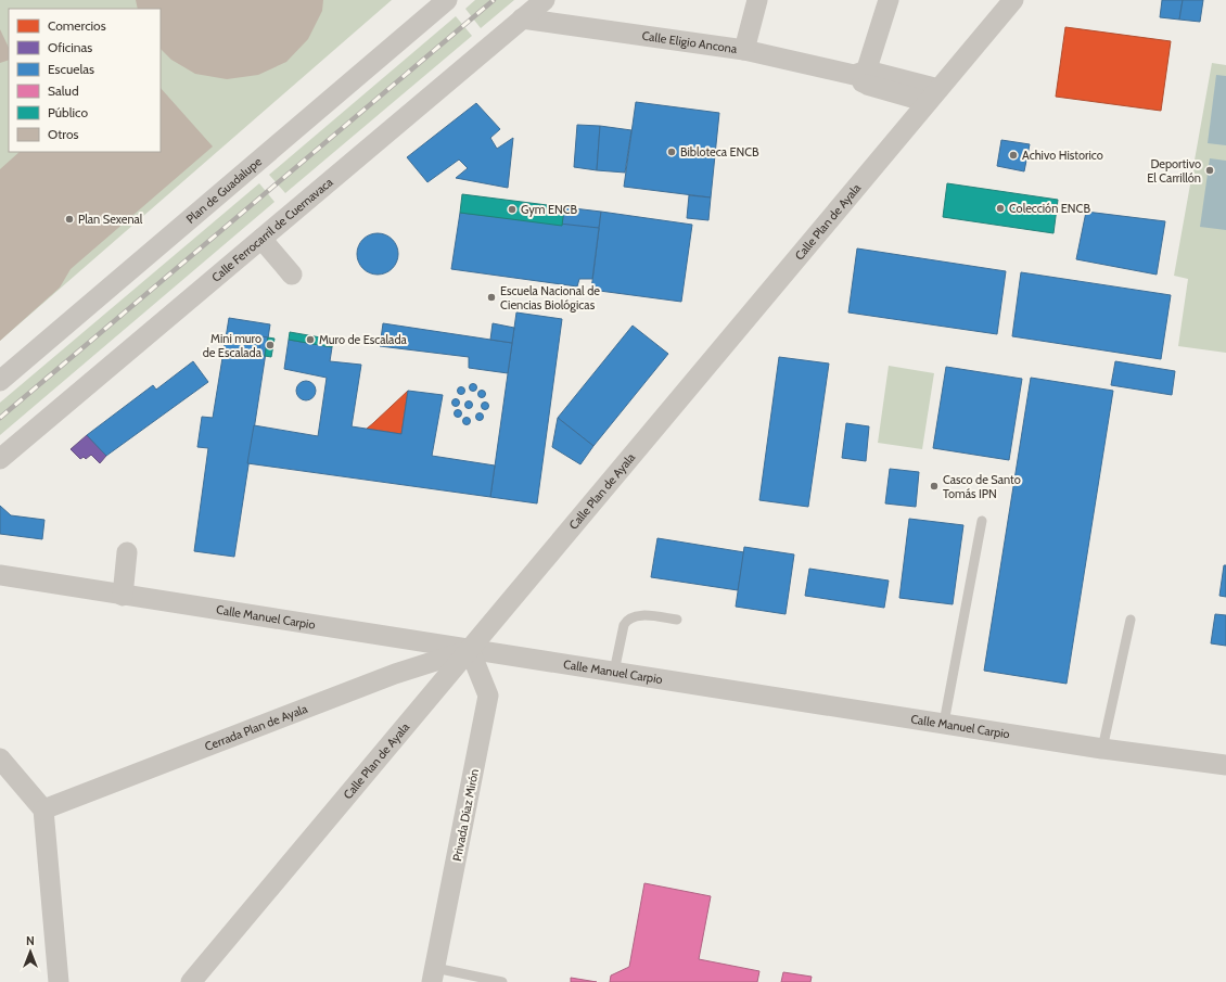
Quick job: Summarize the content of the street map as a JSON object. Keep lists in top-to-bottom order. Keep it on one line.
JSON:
{"streets":{"street":["Calle Eligio Ancona","Plan de Guadalupe","Calle Plan de Ayala","Calle Ferrocarril de Cuernavaca","Calle Manuel Carpio","Cerrada Plan de Ayala","Privada Díaz Mirón"]},"crossings":[["Calle Eligio Ancona","Calle Plan de Ayala"],["Calle Eligio Ancona","Calle Ferrocarril de Cuernavaca"],["Calle Plan de Ayala","Calle Manuel Carpio"],["Calle Plan de Ayala","Cerrada Plan de Ayala"],["Calle Plan de Ayala","Privada Díaz Mirón"],["Calle Manuel Carpio","Cerrada Plan de Ayala"],["Calle Manuel Carpio","Privada Díaz Mirón"],["Cerrada Plan de Ayala","Privada Díaz Mirón"]],"places":["Bibloteca ENCB","Achivo Historico","Deportivo El Carrillón","Colección ENCB","Gym ENCB","Plan Sexenal","Escuela Nacional de Ciencias Biológicas","Muro de Escalada","Mini muro de Escalada","Casco de Santo Tomás IPN"],"legend":["Comercios","Oficinas","Escuelas","Salud","Público","Otros"],"north":"top"}
